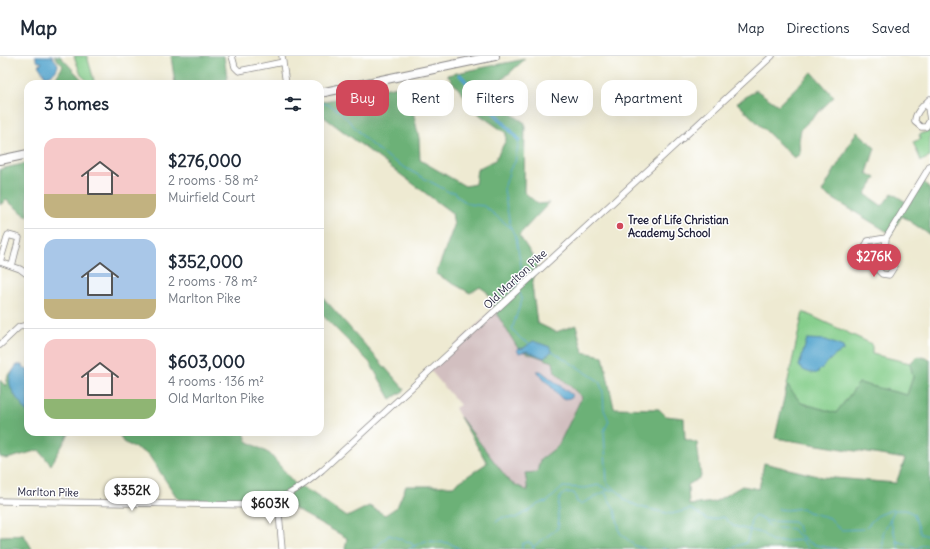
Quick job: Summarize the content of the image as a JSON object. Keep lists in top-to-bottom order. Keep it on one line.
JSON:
{"streets":{"street":["Old Marlton Pike","Marlton Pike"]},"crossings":[["Old Marlton Pike","Marlton Pike"]],"places":["Tree of Life Christian Academy School"],"page":{"header":"Map","nav":["Map","Directions","Saved"],"chip":["Buy","Rent","Filters","New","Apartment"],"heading":"3 homes","list":[{"name":"$276,000","note":"2 rooms · 58 m² · Muirfield Court"},{"name":"$352,000","note":"2 rooms · 78 m² · Marlton Pike"},{"name":"$603,000","note":"4 rooms · 136 m² · Old Marlton Pike"}],"price":["$276K","$352K","$603K"]}}
